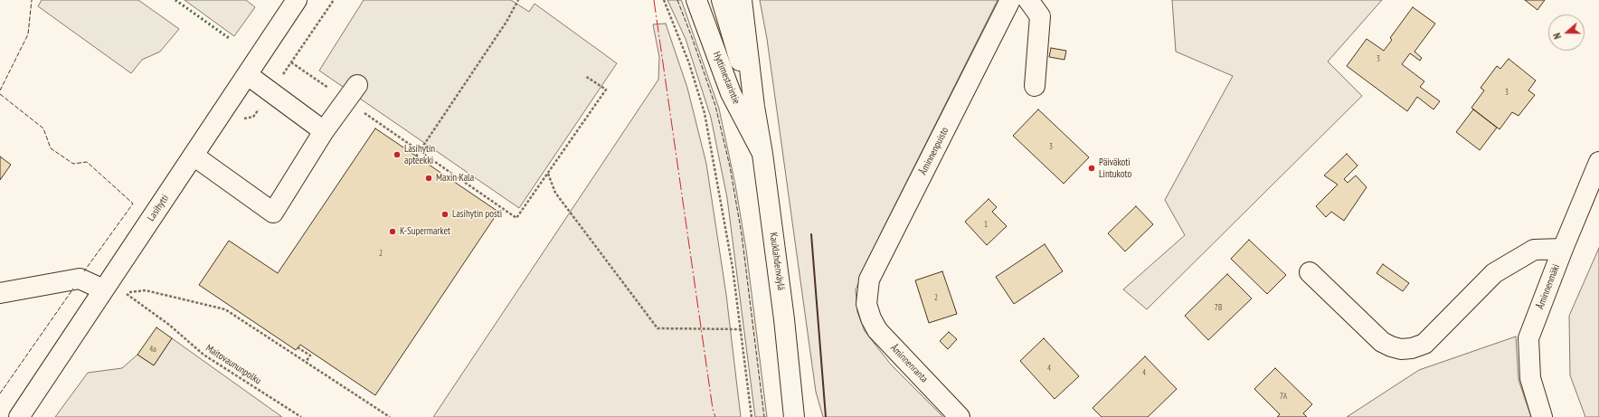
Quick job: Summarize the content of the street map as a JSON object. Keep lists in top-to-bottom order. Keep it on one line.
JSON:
{"streets":{"street":["Hyttimestarintie","Åminnenpuisto","Lasihytti","Kauklahdenväylä","Åminnenmäki","Åminnenranta"],"path":["Maitovaununpolku"]},"crossings":[["Hyttimestarintie","Kauklahdenväylä"],["Åminnenpuisto","Åminnenranta"]],"places":["Lasihytin apteekki","Päiväkoti Lintukoto","Maxin Kala","Lasihytin posti","K-Supermarket"],"house_numbers":["3","3","3","1","2","2","7B","4a","4","4","7A"],"north":"left"}
